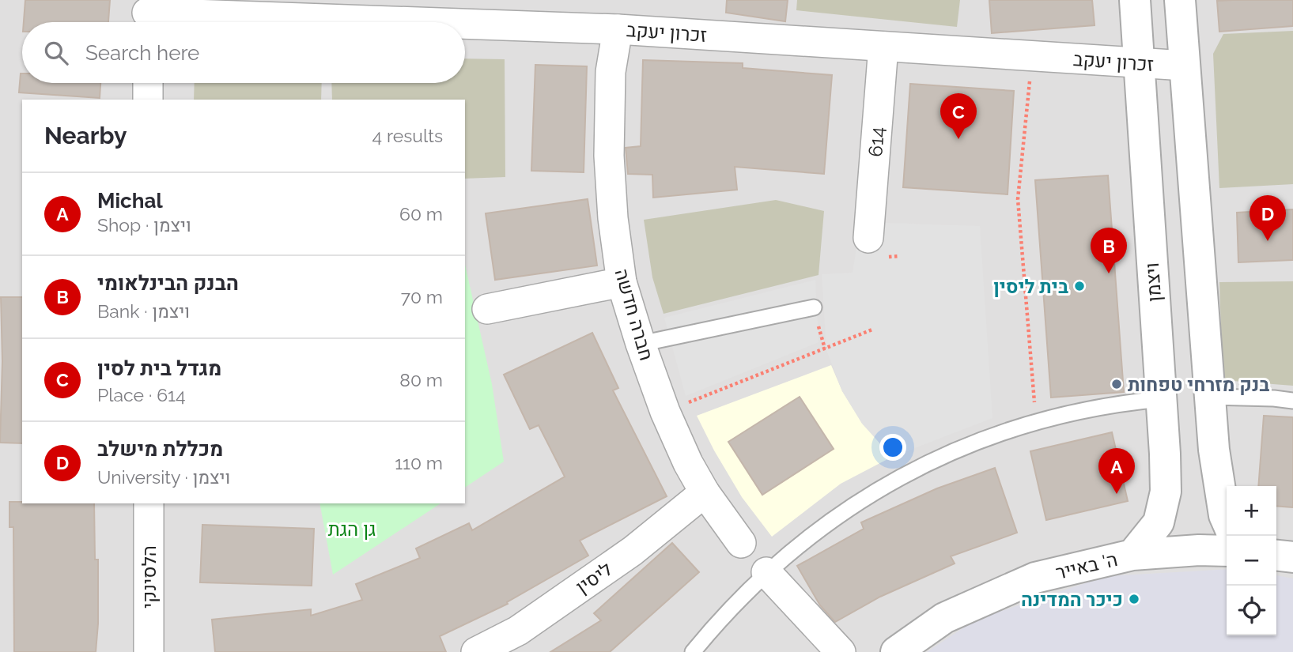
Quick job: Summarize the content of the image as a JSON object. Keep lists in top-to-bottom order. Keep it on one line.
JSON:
{"streets":{"street":["זכרון יעקב","614","ויצמן","חברה חדשה","ה' באייר","הלסינקי","ליסין"]},"crossings":[["זכרון יעקב","614"],["זכרון יעקב","ויצמן"],["זכרון יעקב","חברה חדשה"],["ויצמן","ה' באייר"],["חברה חדשה","ליסין"]],"parks":["גן הגת"],"places":["בית ליסין","בנק מזרחי טפחות","כיכר המדינה"],"page":{"search":"Search here","pins":["C","D","B","A"],"heading":["Nearby","4 results"],"list":[{"mark":"A","name":"Michal","note":"Shop · ויצמן","value":"60 m"},{"mark":"B","name":"הבנק הבינלאומי","note":"Bank · ויצמן","value":"70 m"},{"mark":"C","name":"מגדל בית לסין","note":"Place · 614","value":"80 m"},{"mark":"D","name":"מכללת מישלב","note":"University · ויצמן","value":"110 m"}],"map_buttons":["+","−"]}}
